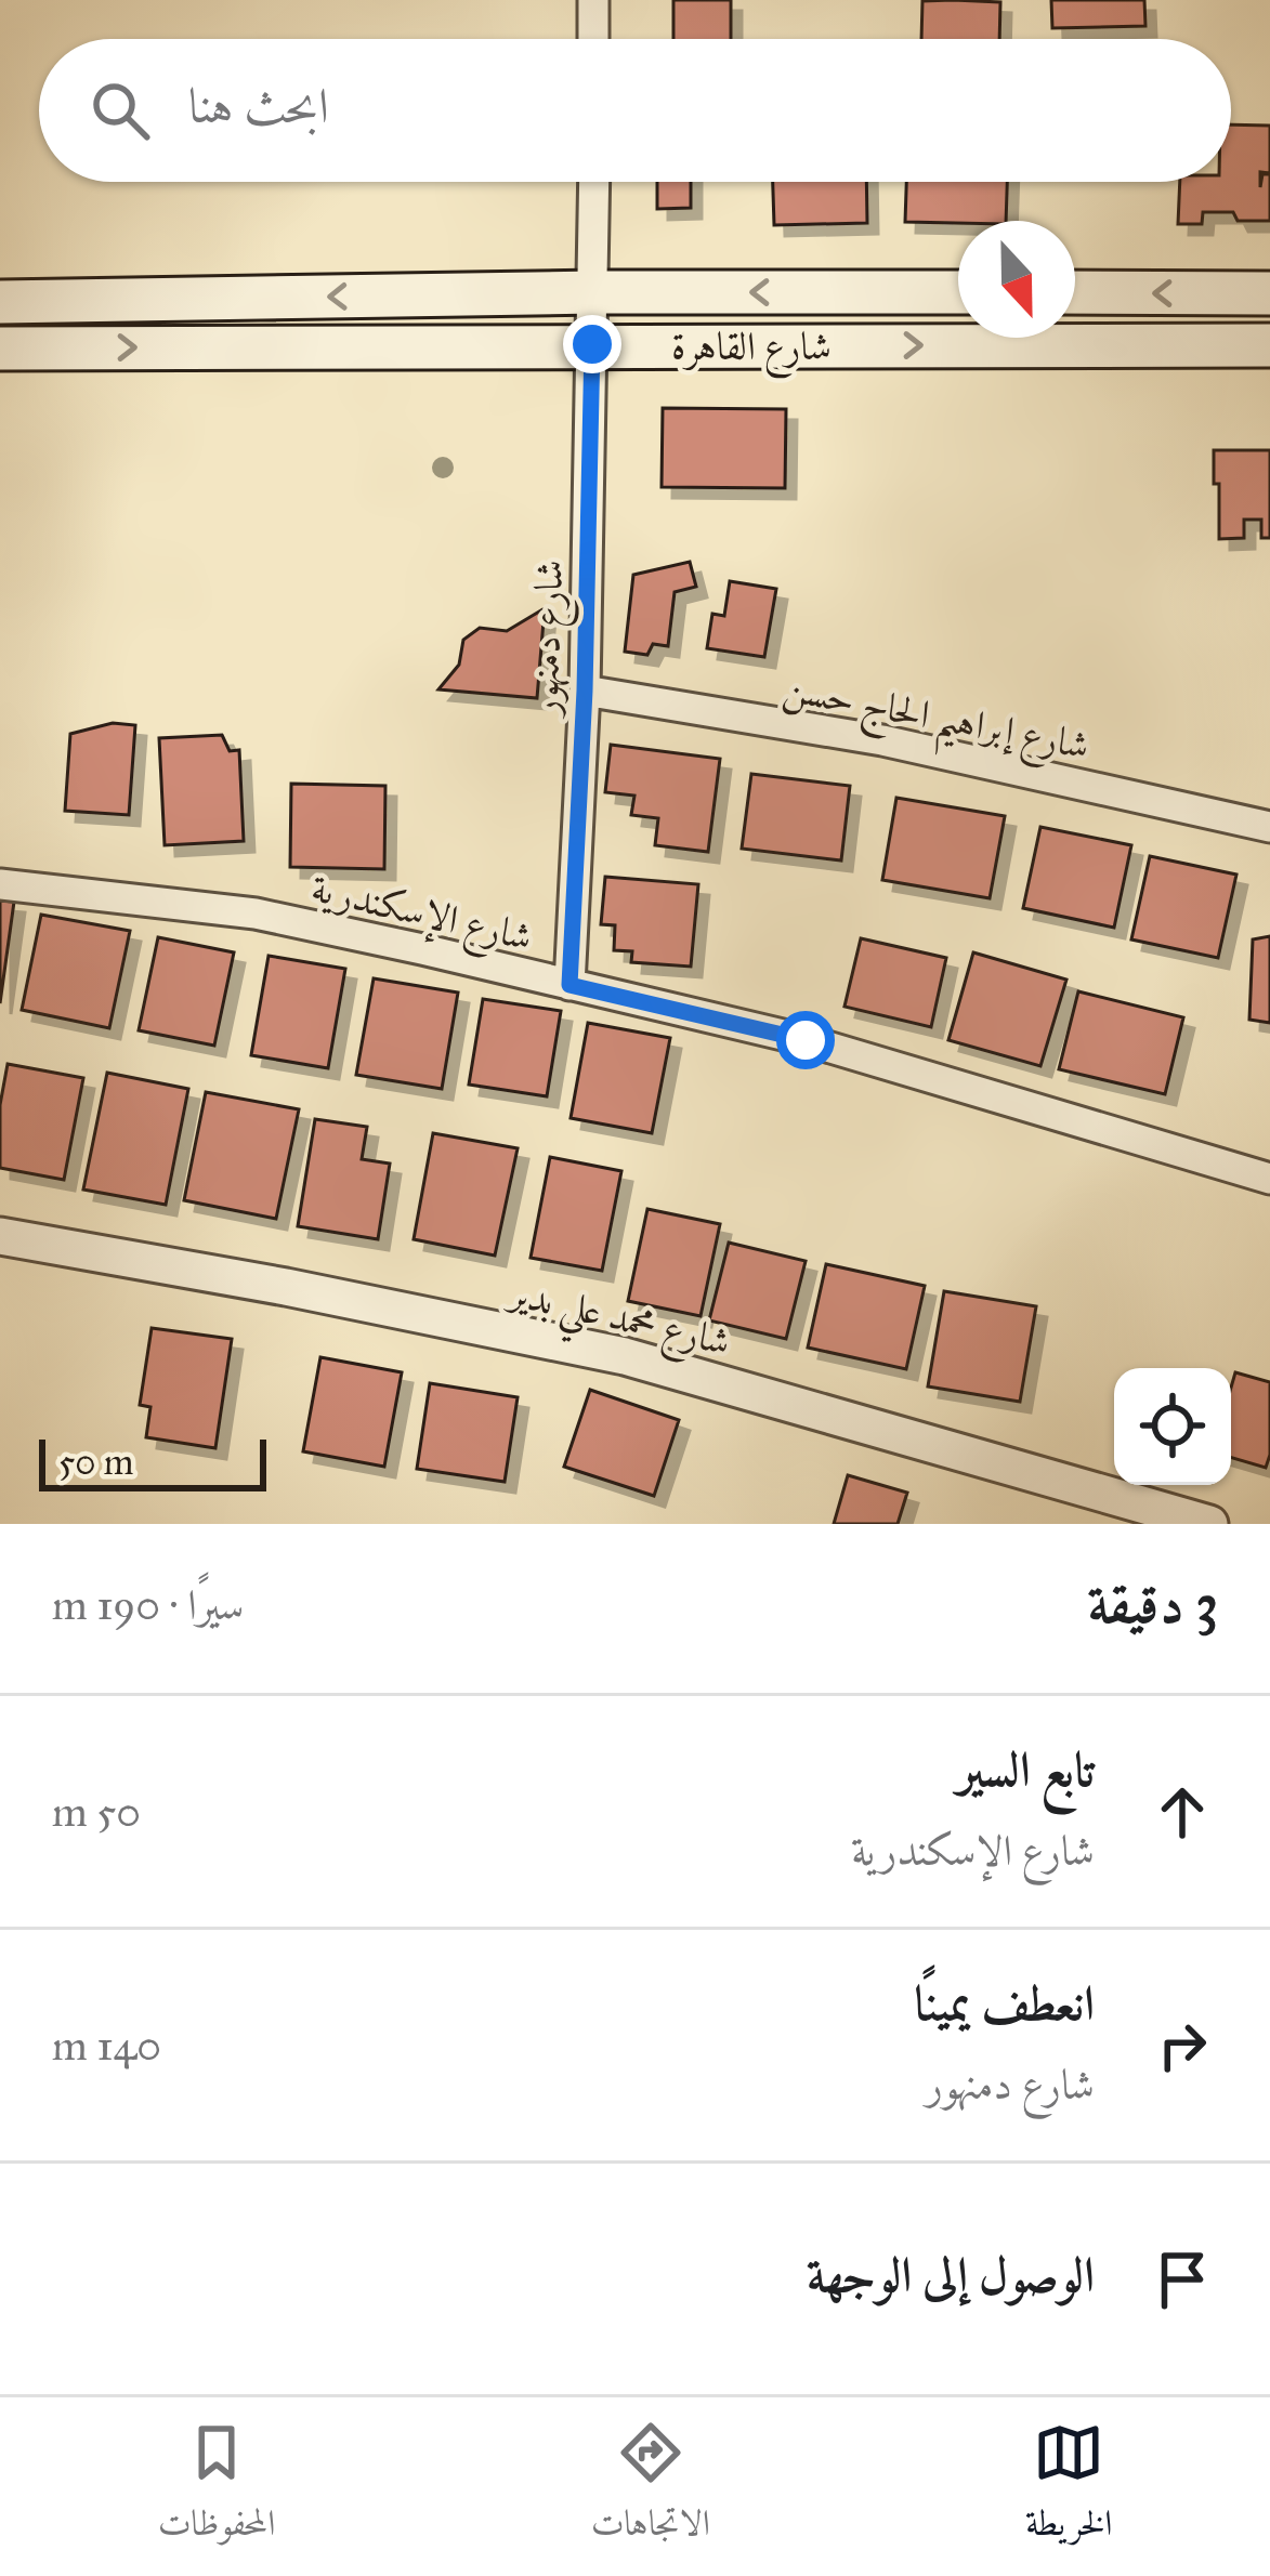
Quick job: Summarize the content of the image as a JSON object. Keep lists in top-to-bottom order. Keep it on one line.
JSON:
{"streets":{"main road":["شارع القاهرة"],"street":["شارع دمنهور","شارع إبراهيم الحاج حسن","شارع الإسكندرية","شارع محمد علي بدير"]},"crossings":[["شارع القاهرة","شارع دمنهور"],["شارع دمنهور","شارع إبراهيم الحاج حسن"],["شارع دمنهور","شارع الإسكندرية"]],"scale_bar":"50 m","north":"bottom","page":{"search":"ابحث هنا","scale":"50 m","heading":["3 دقيقة","سيرًا · 190 m"],"list":[["تابع السير","شارع الإسكندرية","50 m"],["انعطف يمينًا","شارع دمنهور","140 m"],"الوصول إلى الوجهة"],"nav":["الخريطة","الاتجاهات","المحفوظات"]}}
